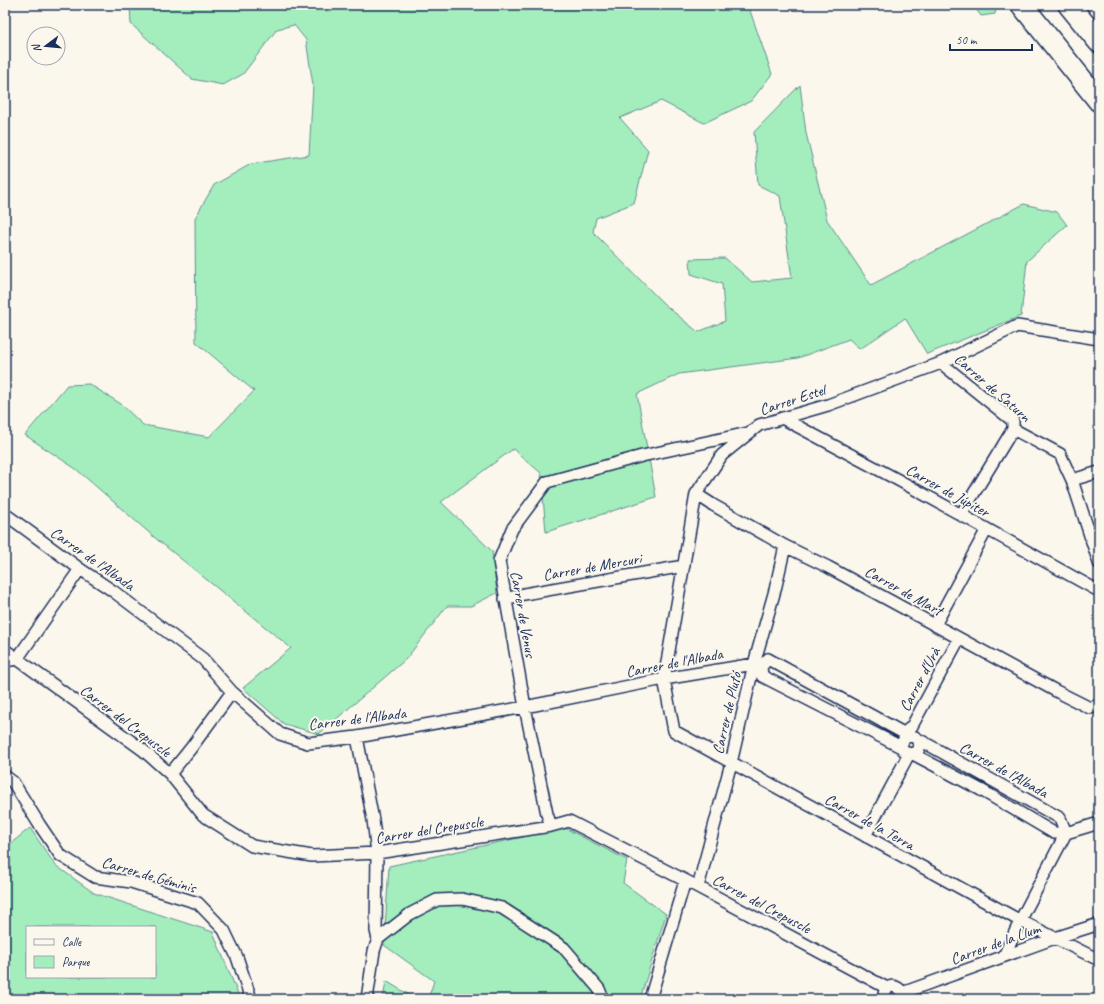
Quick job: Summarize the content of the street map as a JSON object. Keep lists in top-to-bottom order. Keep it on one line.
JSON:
{"streets":{"street":["Carrer de Saturn","Carrer Estel","Carrer de Júpiter","Carrer de l'Albada","Carrer de Mercuri","Carrer de Mart","Carrer de Venus","Carrer d'Urà","Carrer de Plutó","Carrer del Crepuscle","Carrer de la Terra","Carrer de Géminis","Carrer de la Llum"]},"crossings":[["Carrer de Saturn","Carrer Estel"],["Carrer Estel","Carrer de Júpiter"],["Carrer Estel","Carrer de l'Albada"],["Carrer Estel","Carrer de Mercuri"],["Carrer Estel","Carrer de Mart"],["Carrer Estel","Carrer de Venus"],["Carrer Estel","Carrer de la Terra"],["Carrer de Júpiter","Carrer d'Urà"],["Carrer de l'Albada","Carrer de Venus"],["Carrer de l'Albada","Carrer d'Urà"],["Carrer de l'Albada","Carrer de Plutó"],["Carrer de l'Albada","Carrer de la Terra"],["Carrer de Mercuri","Carrer de Venus"],["Carrer de Mart","Carrer d'Urà"],["Carrer de Mart","Carrer de Plutó"],["Carrer de Venus","Carrer del Crepuscle"],["Carrer de Plutó","Carrer del Crepuscle"],["Carrer de Plutó","Carrer de la Terra"],["Carrer del Crepuscle","Carrer de la Llum"],["Carrer de la Terra","Carrer de la Llum"]],"legend":["Calle","Parque"],"scale_bar":"50 m","north":"left"}
